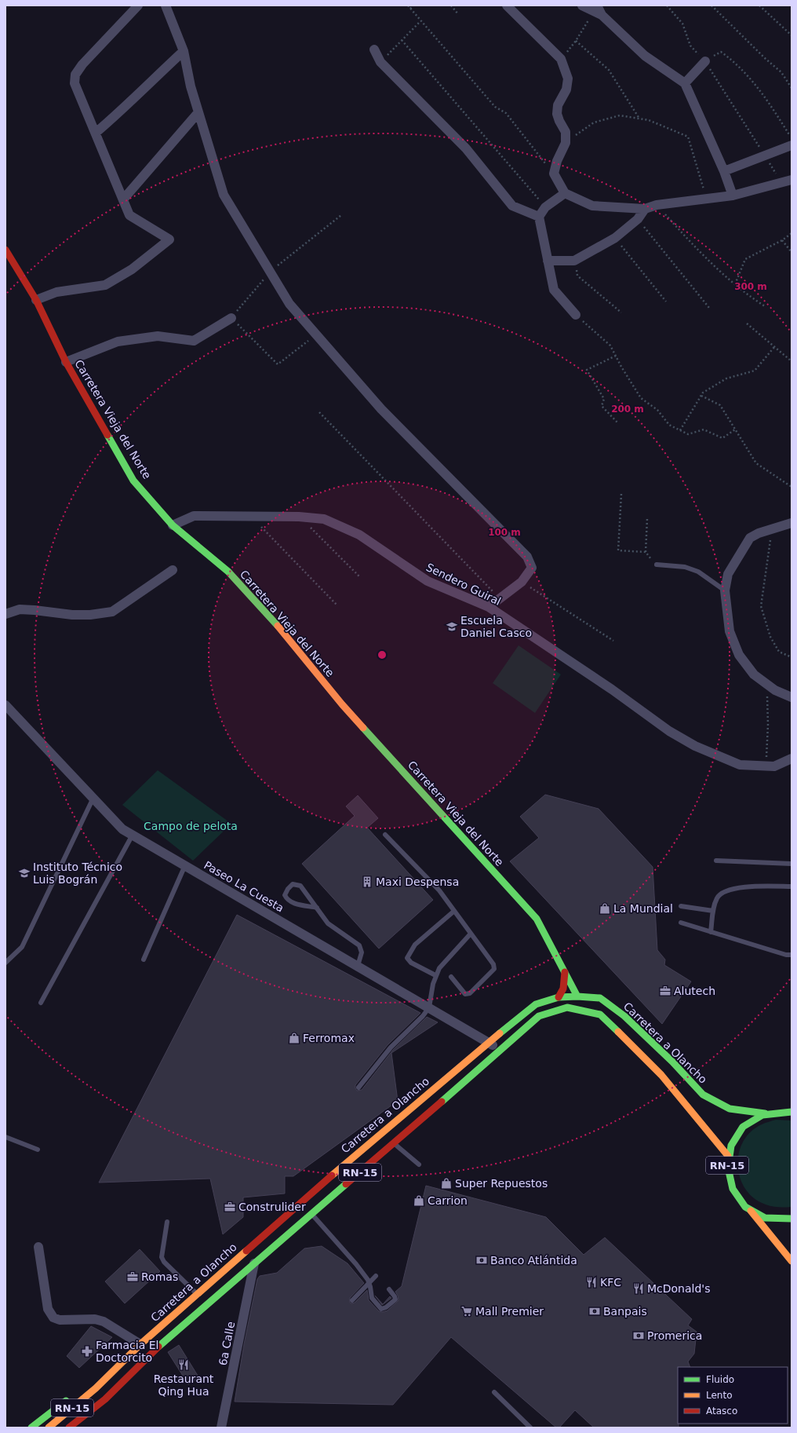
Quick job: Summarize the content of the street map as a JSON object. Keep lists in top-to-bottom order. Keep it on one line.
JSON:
{"streets":{"main road":["Carretera Vieja del Norte","Carretera a Olancho","RN-15"],"street":["Sendero Guiral","Paseo La Cuesta","6a Calle"]},"crossings":[["Carretera Vieja del Norte","Sendero Guiral"],["Carretera Vieja del Norte","Carretera a Olancho"],["Paseo La Cuesta","Carretera a Olancho"],["Paseo La Cuesta","RN-15"],["Carretera a Olancho","RN-15"],["RN-15","6a Calle"]],"parks":["Campo de pelota"],"places":{"school or university":["Escuela Daniel Casco","Instituto Técnico Luis Bográn"],"building":["Maxi Despensa"],"shop":["La Mundial","Ferromax","Super Repuestos","Carrion"],"office":["Alutech","Construlider","Romas"],"bank":["Banco Atlántida","Banpais","Promerica"],"restaurant":["KFC","McDonald's","Restaurant Qing Hua"],"supermarket":["Mall Premier"],"pharmacy":["Farmacia El Doctorcito"]},"legend":["Fluido","Lento","Atasco"],"rings":["300 m","200 m","100 m"]}
